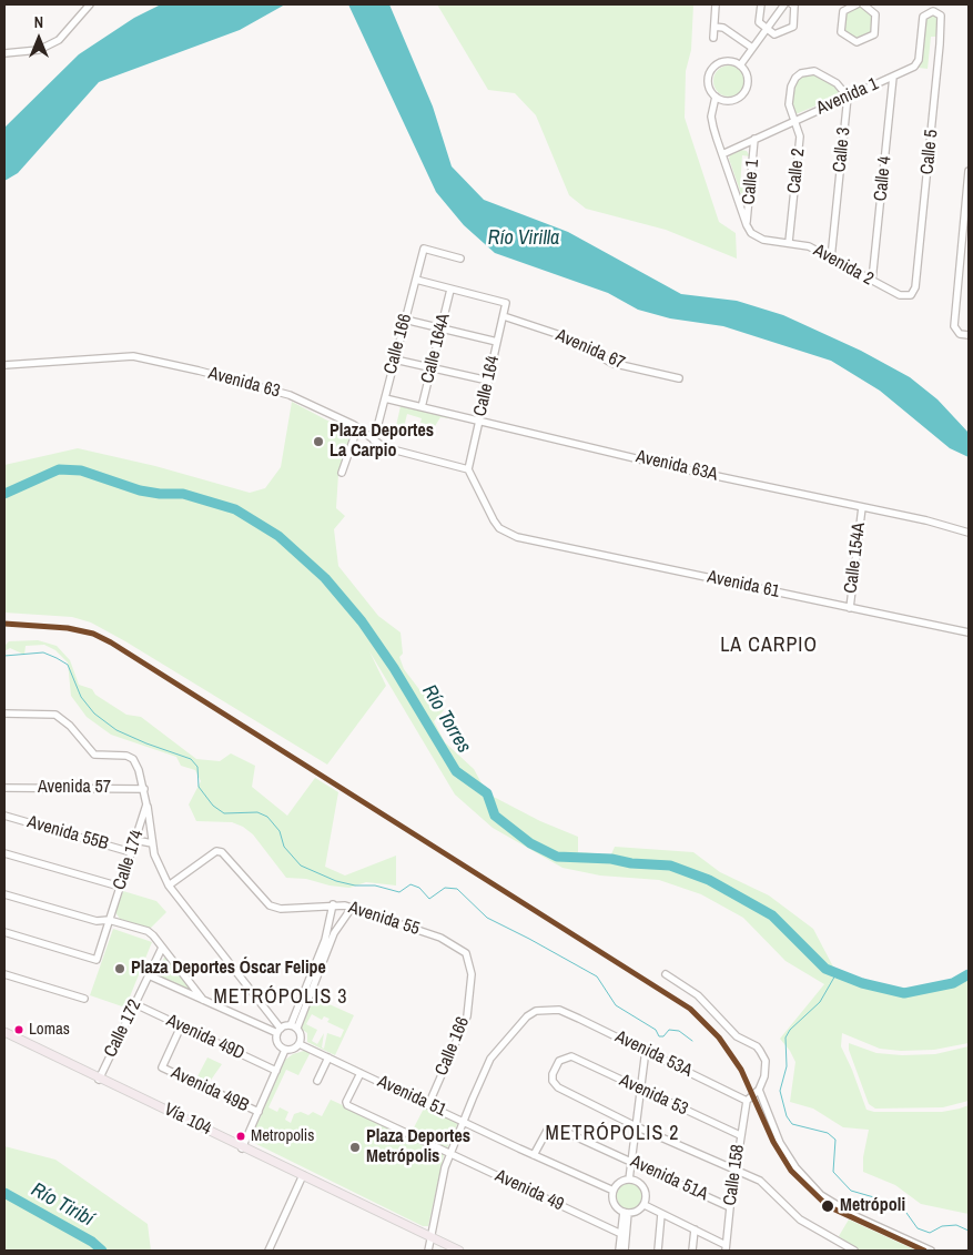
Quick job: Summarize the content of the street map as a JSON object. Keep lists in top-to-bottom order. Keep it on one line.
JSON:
{"streets":{"main road":["Vía 104"],"street":["Avenida 1","Calle 3","Calle 5","Calle 2","Calle 4","Calle 1","Avenida 2","Calle 166","Calle 164A","Avenida 67","Avenida 63","Calle 164","Avenida 63A","Calle 154A","Avenida 61","Avenida 57","Avenida 55B","Calle 174","Avenida 55","Calle 172","Avenida 49D","Avenida 53A","Avenida 49B","Avenida 53","Avenida 51","Calle 158","Avenida 51A","Avenida 49"]},"crossings":[["Avenida 1","Calle 3"],["Avenida 1","Calle 5"],["Avenida 1","Calle 2"],["Avenida 1","Calle 4"],["Avenida 1","Calle 1"],["Calle 3","Calle 2"],["Calle 3","Avenida 2"],["Calle 5","Avenida 2"],["Calle 2","Avenida 2"],["Calle 4","Avenida 2"],["Calle 1","Avenida 2"],["Calle 166","Avenida 63"],["Calle 166","Avenida 63A"],["Calle 166","Avenida 55"],["Calle 166","Avenida 51"],["Calle 164A","Calle 164"],["Calle 164A","Avenida 63A"],["Avenida 67","Calle 164"],["Avenida 63","Calle 164"],["Avenida 63","Avenida 61"],["Calle 164","Avenida 63A"],["Calle 164","Avenida 61"],["Avenida 63A","Calle 154A"],["Calle 154A","Avenida 61"],["Avenida 57","Calle 174"],["Avenida 55B","Calle 174"],["Calle 172","Avenida 49D"],["Calle 172","Vía 104"],["Avenida 49D","Avenida 49B"],["Avenida 53A","Avenida 51"],["Avenida 53A","Calle 158"],["Avenida 53","Calle 158"],["Avenida 51","Avenida 51A"],["Avenida 51","Avenida 49"],["Calle 158","Avenida 51A"]],"districts":["LA CARPIO","METRÓPOLIS 3","METRÓPOLIS 2"],"water":["Río Virilla","Río Torres","Río Tiribí"],"places":["Plaza Deportes La Carpio","Plaza Deportes Óscar Felipe","Lomas","Metropolis","Plaza Deportes Metrópolis","Metrópoli"],"north":"top"}
